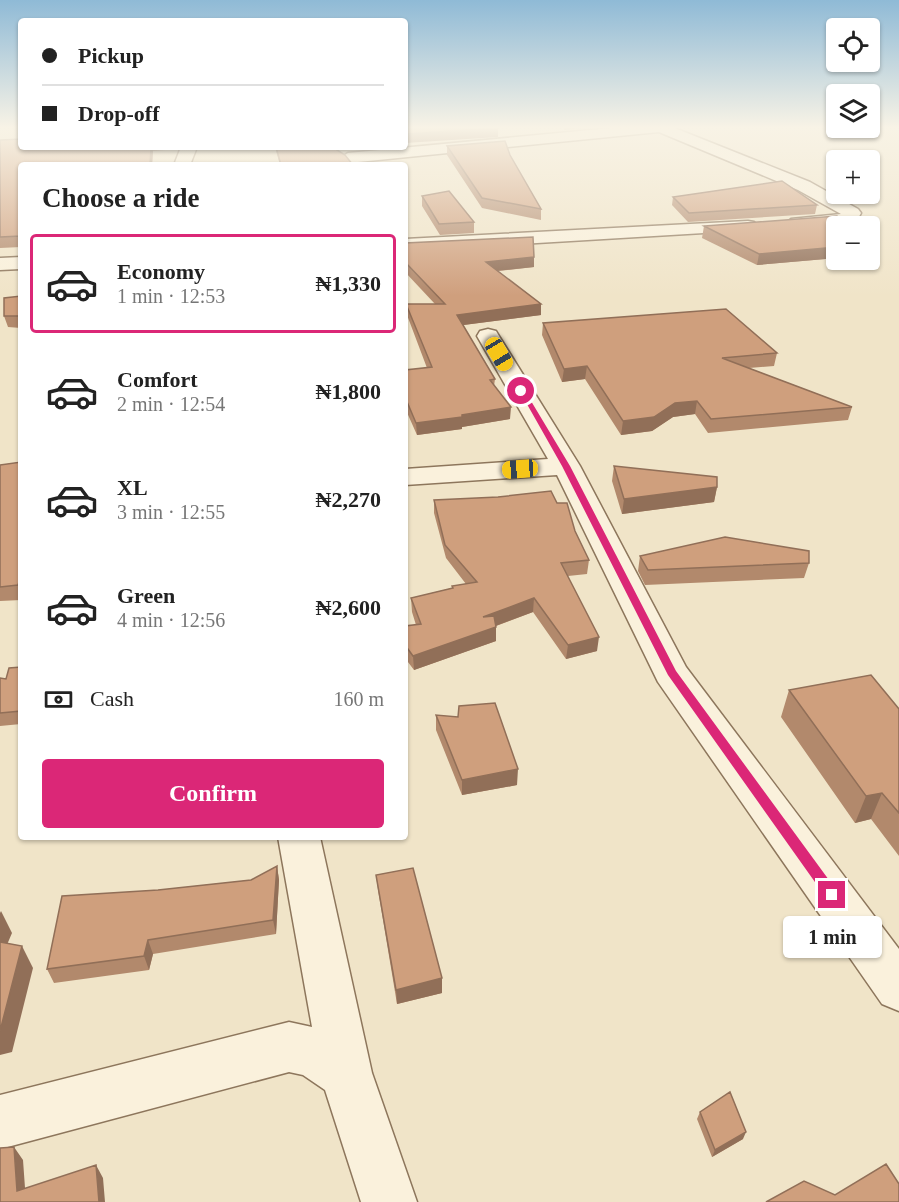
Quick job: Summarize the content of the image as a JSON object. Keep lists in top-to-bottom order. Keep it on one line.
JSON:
{"page":{"map_buttons":["+","−"],"banner":["Pickup","Drop-off"],"heading":"Choose a ride","list":[{"name":"Economy","note":"1 min · 12:53","value":"₦1,330"},{"name":"Comfort","note":"2 min · 12:54","value":"₦1,800"},{"name":"XL","note":"3 min · 12:55","value":"₦2,270"},{"name":"Green","note":"4 min · 12:56","value":"₦2,600"}],"pay":["Cash","160 m"],"buttons":"Confirm","bubble":"1 min"}}
